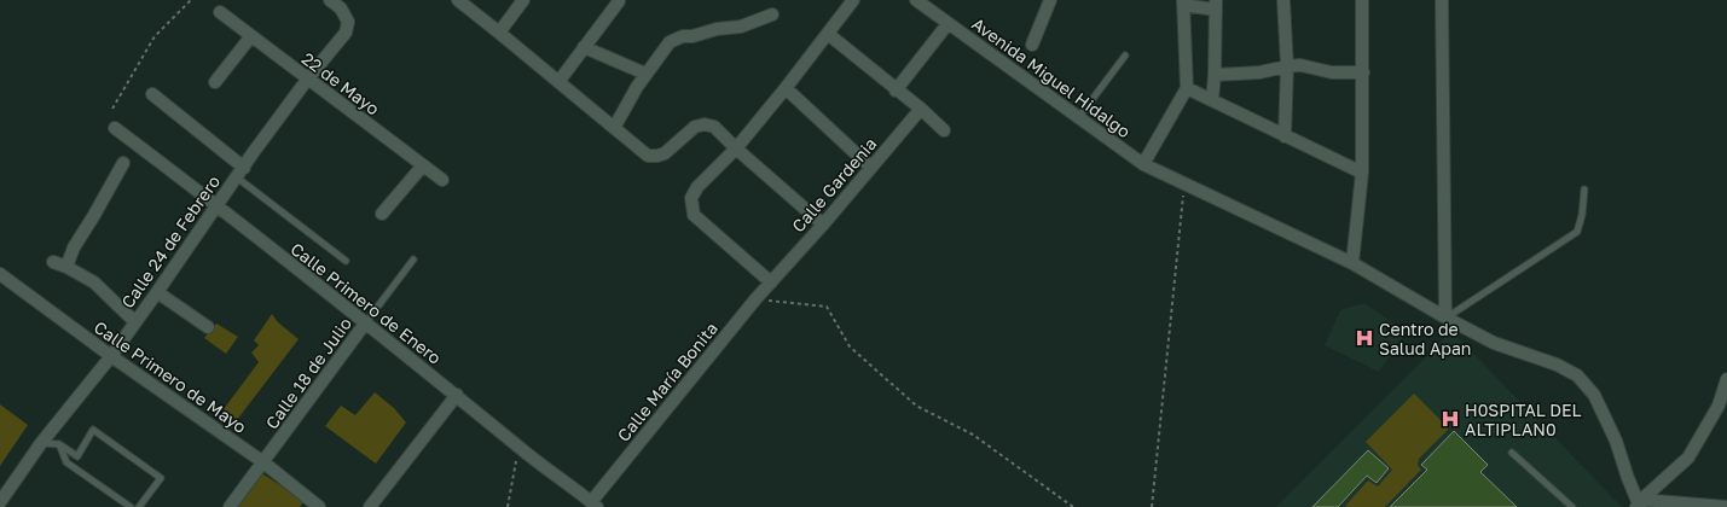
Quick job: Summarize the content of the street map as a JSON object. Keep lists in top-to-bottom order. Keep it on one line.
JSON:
{"streets":{"street":["Avenida Miguel Hidalgo","22 de Mayo","Calle Gardenia","Calle 24 de Febrero","Calle Primero de Enero","Calle 18 de Julio","Calle Primero de Mayo","Calle María Bonita"]},"crossings":[["22 de Mayo","Calle 24 de Febrero"],["Calle Gardenia","Calle María Bonita"],["Calle 24 de Febrero","Calle Primero de Enero"],["Calle 24 de Febrero","Calle Primero de Mayo"],["Calle Primero de Enero","Calle 18 de Julio"],["Calle Primero de Enero","Calle María Bonita"],["Calle 18 de Julio","Calle Primero de Mayo"]],"places":{"hospital":["Centro de Salud Apan","H0SPITAL DEL ALTIPLAN0"]}}
